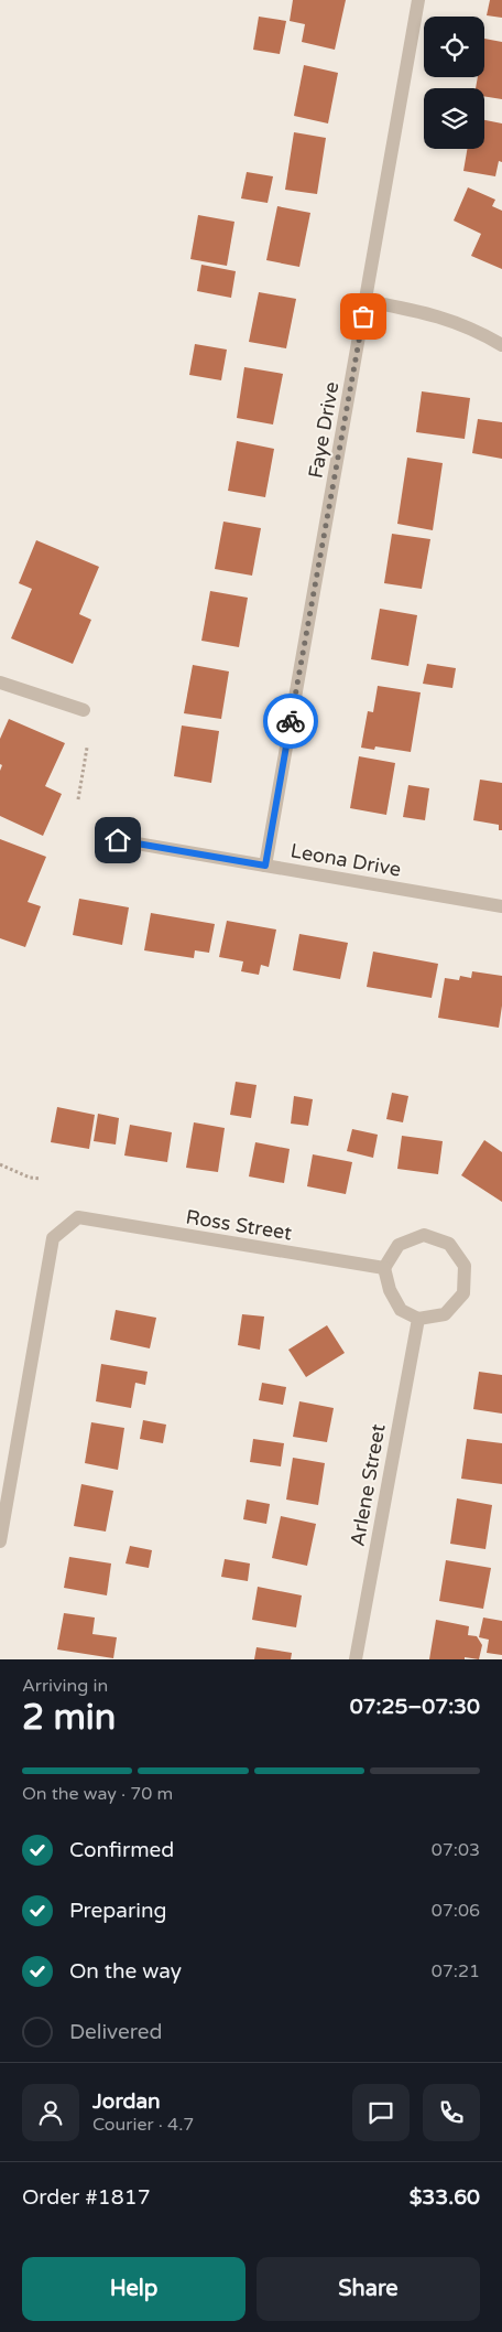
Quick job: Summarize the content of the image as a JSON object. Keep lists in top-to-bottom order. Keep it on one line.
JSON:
{"streets":{"street":["Faye Drive","Leona Drive","Ross Street","Arlene Street"]},"crossings":[["Faye Drive","Leona Drive"],["Ross Street","Arlene Street"]],"page":{"heading":["2 min","Arriving in","07:25–07:30"],"panel":["Jordan","Courier · 4.7","Order #1817","$33.60"],"bar":"On the way · 70 m","list":[["Confirmed","07:03"],["Preparing","07:06"],["On the way","07:21"],"Delivered"],"buttons":["Help","Share"]}}
